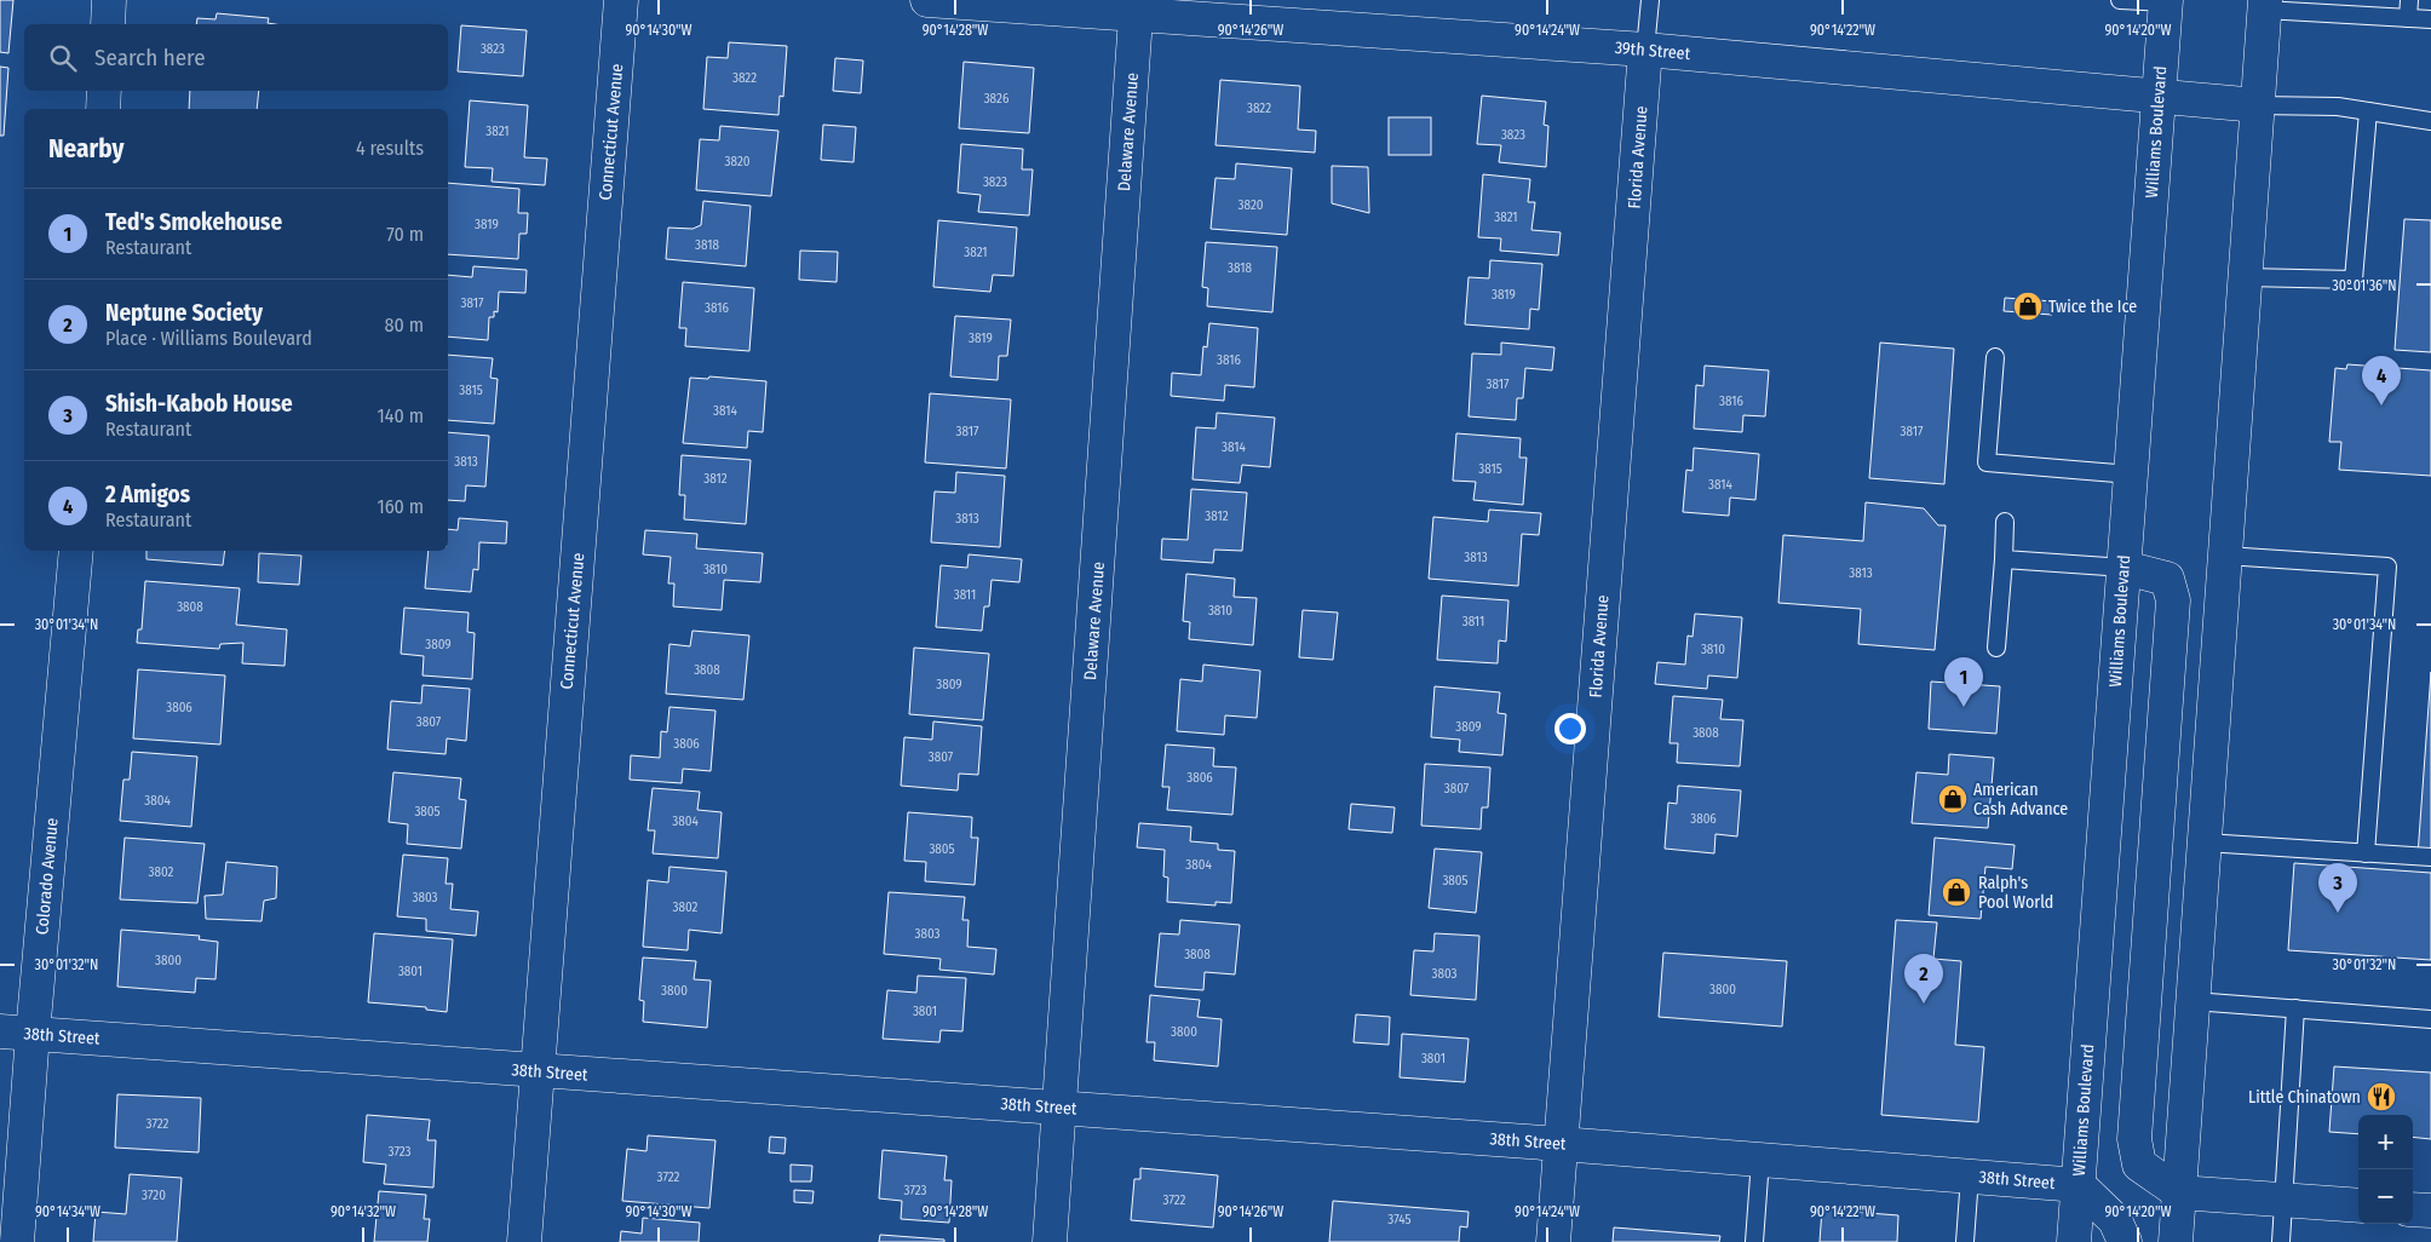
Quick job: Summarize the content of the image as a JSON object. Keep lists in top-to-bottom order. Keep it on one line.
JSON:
{"streets":{"street":["39th Street","Connecticut Avenue","Delaware Avenue","Williams Boulevard","Florida Avenue","Colorado Avenue","38th Street"]},"crossings":[["39th Street","Delaware Avenue"],["39th Street","Williams Boulevard"],["39th Street","Florida Avenue"],["Connecticut Avenue","38th Street"],["Delaware Avenue","38th Street"],["Williams Boulevard","38th Street"],["Florida Avenue","38th Street"],["Colorado Avenue","38th Street"]],"places":{"shop":["Twice the Ice","American Cash Advance","Ralph's Pool World"],"restaurant":["Little Chinatown"]},"house_numbers":["3823","3822","3826","3822","3821","3823","3820","3823","3820","3821","3819","3818","3821","3818","3819","3817","3816","3819","3816","3817","3815","3816","3814","3817","3817","3814","3813","3815","3812","3814","3812","3813","3813","3810","3813","3811","3808","3810","3811","3809","3810","3808","3809","3806","3807","3809","3808","3806","3807","3806","3807","3804","3805","3806","3804","3805","3804","3802","3805","3803","3802","3803","3808","3800","3801","3803","3800","3800","3801","3800","3801","3722","3723","3722","3723","3720","3722","3745"],"page":{"search":"Search here","heading":["Nearby","4 results"],"list":[{"mark":"1","name":"Ted's Smokehouse","note":"Restaurant","value":"70 m"},{"mark":"2","name":"Neptune Society","note":"Place · Williams Boulevard","value":"80 m"},{"mark":"3","name":"Shish-Kabob House","note":"Restaurant","value":"140 m"},{"mark":"4","name":"2 Amigos","note":"Restaurant","value":"160 m"}],"pins":["4","1","3","2"],"map_buttons":["+","−"]},"coordinates":["90°14'30\"W","90°14'28\"W","90°14'26\"W","90°14'24\"W","90°14'22\"W","90°14'20\"W","30°01'36\"N","30°01'34\"N","30°01'32\"N","90°14'34\"W","90°14'32\"W"]}
